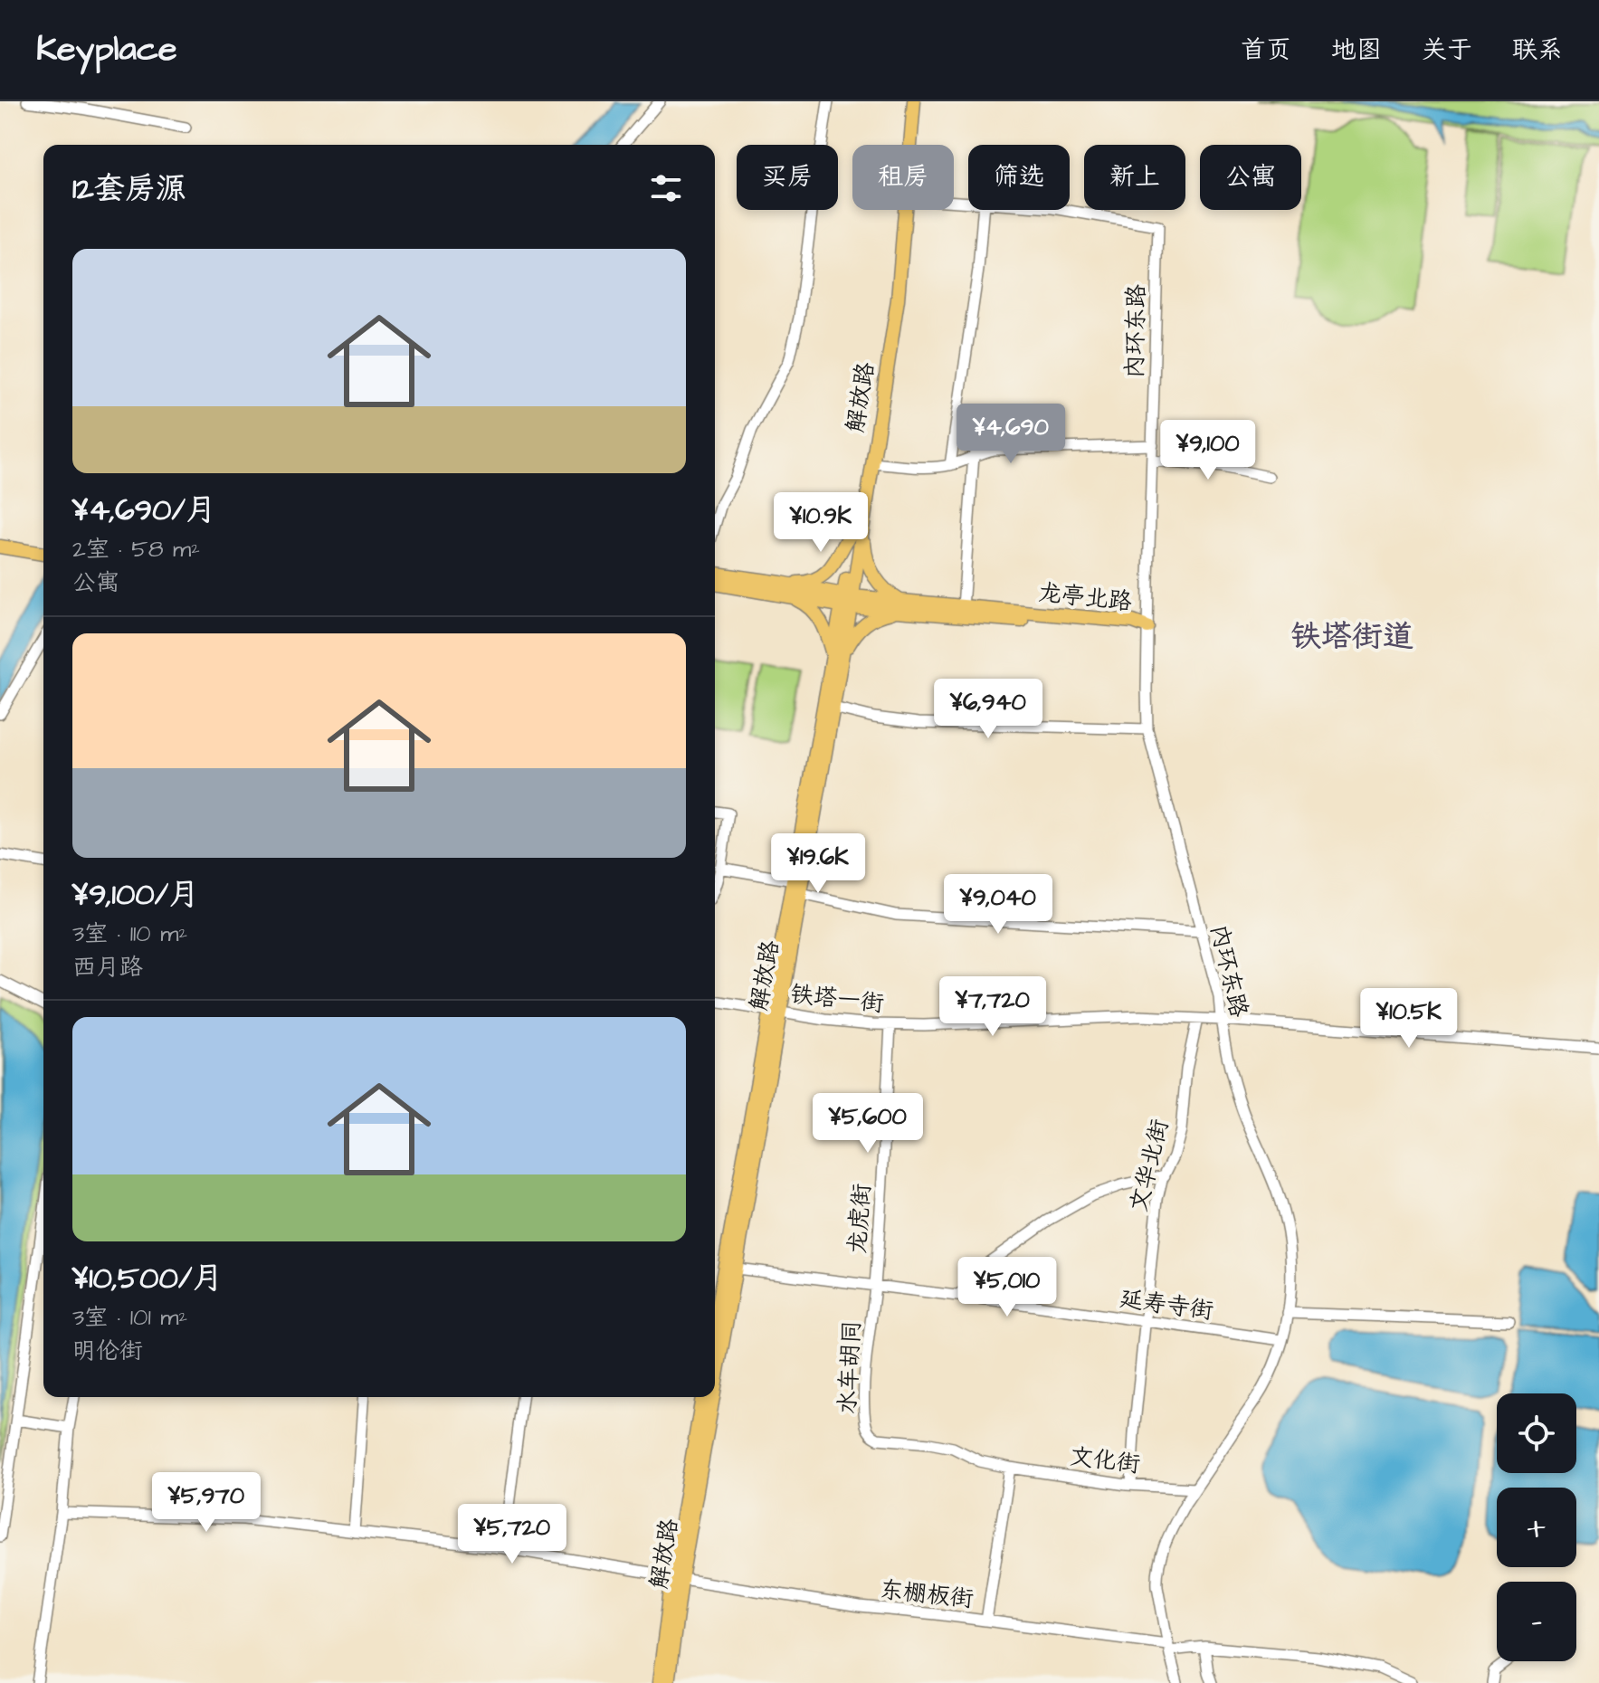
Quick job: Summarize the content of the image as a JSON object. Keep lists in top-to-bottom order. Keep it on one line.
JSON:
{"streets":{"main road":["解放路","龙亭北路"],"street":["内环东路","铁塔一街","文华北街","龙虎街","延寿寺街","水车胡同","文化街","东棚板街"]},"crossings":[["内环东路","龙亭北路"],["内环东路","铁塔一街"],["内环东路","延寿寺街"],["内环东路","文化街"],["内环东路","东棚板街"],["解放路","龙亭北路"],["解放路","铁塔一街"],["解放路","延寿寺街"],["解放路","东棚板街"],["铁塔一街","文华北街"],["铁塔一街","龙虎街"],["文华北街","延寿寺街"],["文华北街","文化街"],["龙虎街","延寿寺街"],["龙虎街","水车胡同"],["延寿寺街","水车胡同"],["水车胡同","文化街"]],"districts":["铁塔街道"],"page":{"header":"Keyplace","nav":["首页","地图","关于","联系"],"chip":["买房","租房","筛选","新上","公寓"],"heading":"12套房源","list":[{"name":"¥4,690/月","note":"2室 · 58 m² · 公寓"},{"name":"¥9,100/月","note":"3室 · 110 m² · 西月路"},{"name":"¥10,500/月","note":"3室 · 101 m² · 明伦街"}],"price":["¥4,690","¥9,100","¥10.9K","¥6,940","¥19.6K","¥9,040","¥7,720","¥10.5K","¥5,600","¥5,010","¥5,970","¥5,720"],"map_buttons":["+","−"]}}
